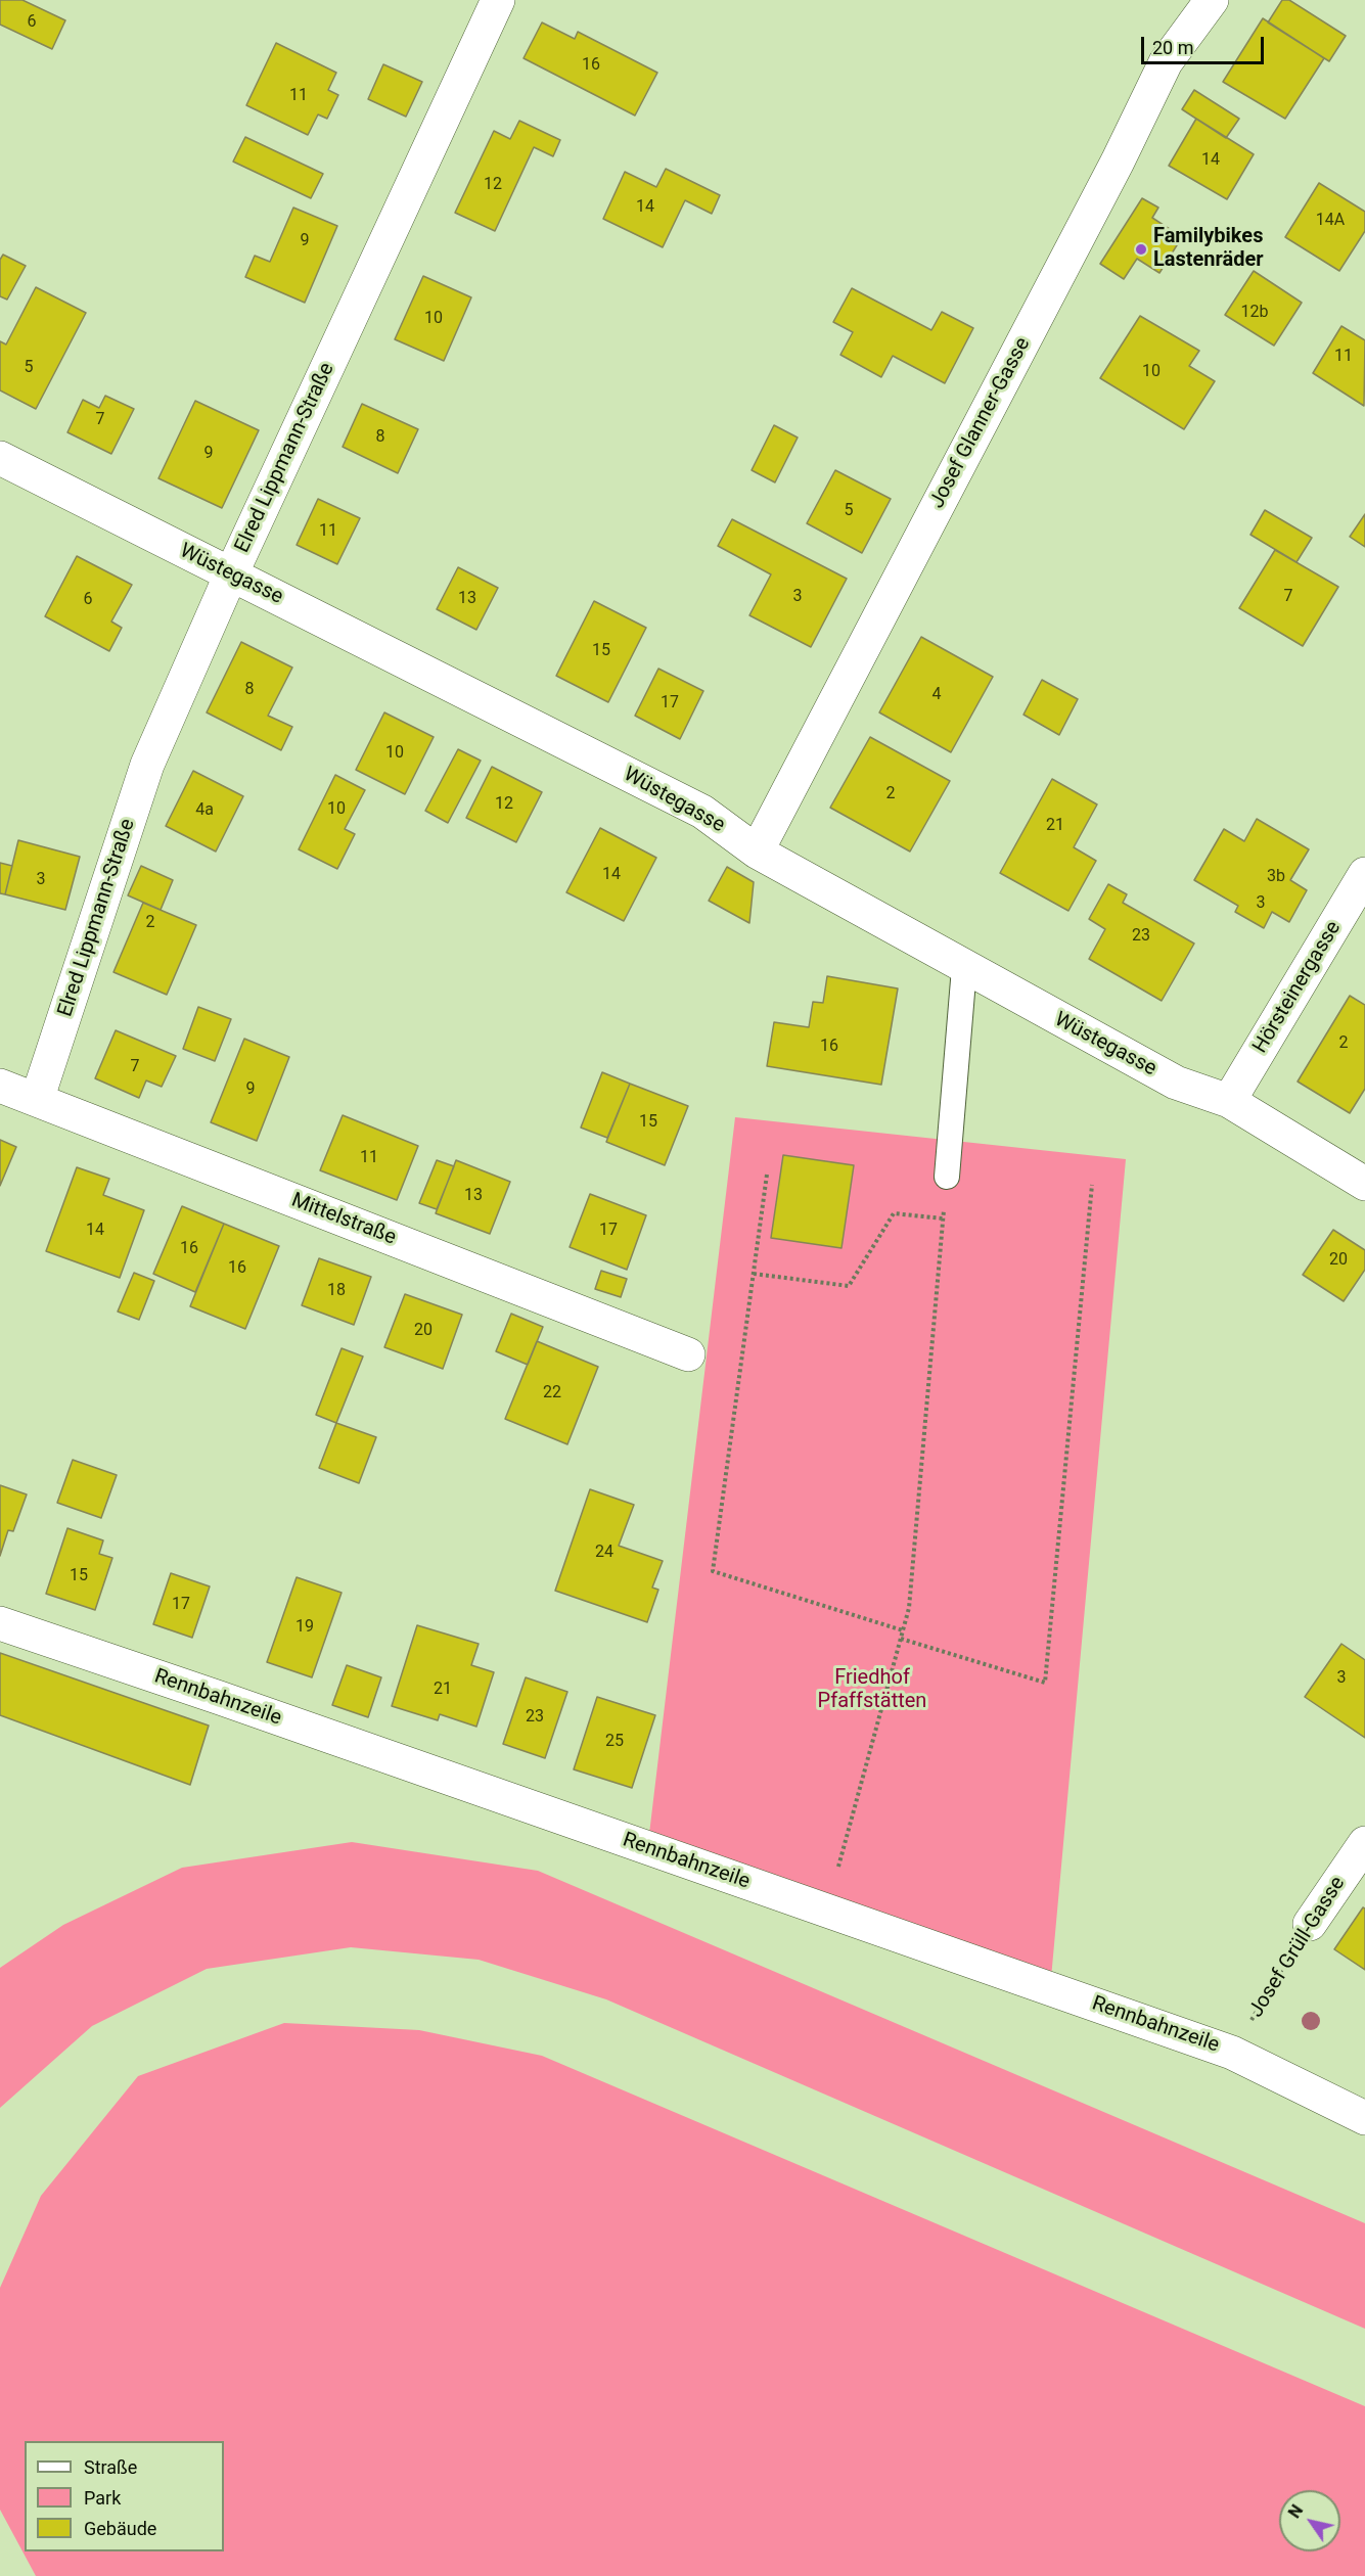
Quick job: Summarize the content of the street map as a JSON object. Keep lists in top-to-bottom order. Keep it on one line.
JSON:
{"streets":{"street":["Josef Glanner-Gasse","Elred Lippmann-Straße","Wüstegasse","Hörsteinergasse","Mittelstraße","Rennbahnzeile","Josef Grüll-Gasse"]},"crossings":[["Josef Glanner-Gasse","Wüstegasse"],["Elred Lippmann-Straße","Wüstegasse"],["Elred Lippmann-Straße","Mittelstraße"],["Wüstegasse","Hörsteinergasse"],["Rennbahnzeile","Josef Grüll-Gasse"]],"parks":["Friedhof Pfaffstätten"],"places":["Familybikes Lastenräder"],"house_numbers":["6","16","11","14","12","14","14A","9","12b","10","11","5","10","7","8","9","5","11","3","7","13","6","15","8","4","17","10","2","12","10","4a","21","14","3b","3","3","2","23","2","16","7","9","15","11","13","14","17","16","20","16","18","20","22","24","15","17","19","3","21","23","25"],"legend":["Straße","Park","Gebäude"],"scale_bar":"20 m","north":"top left"}
